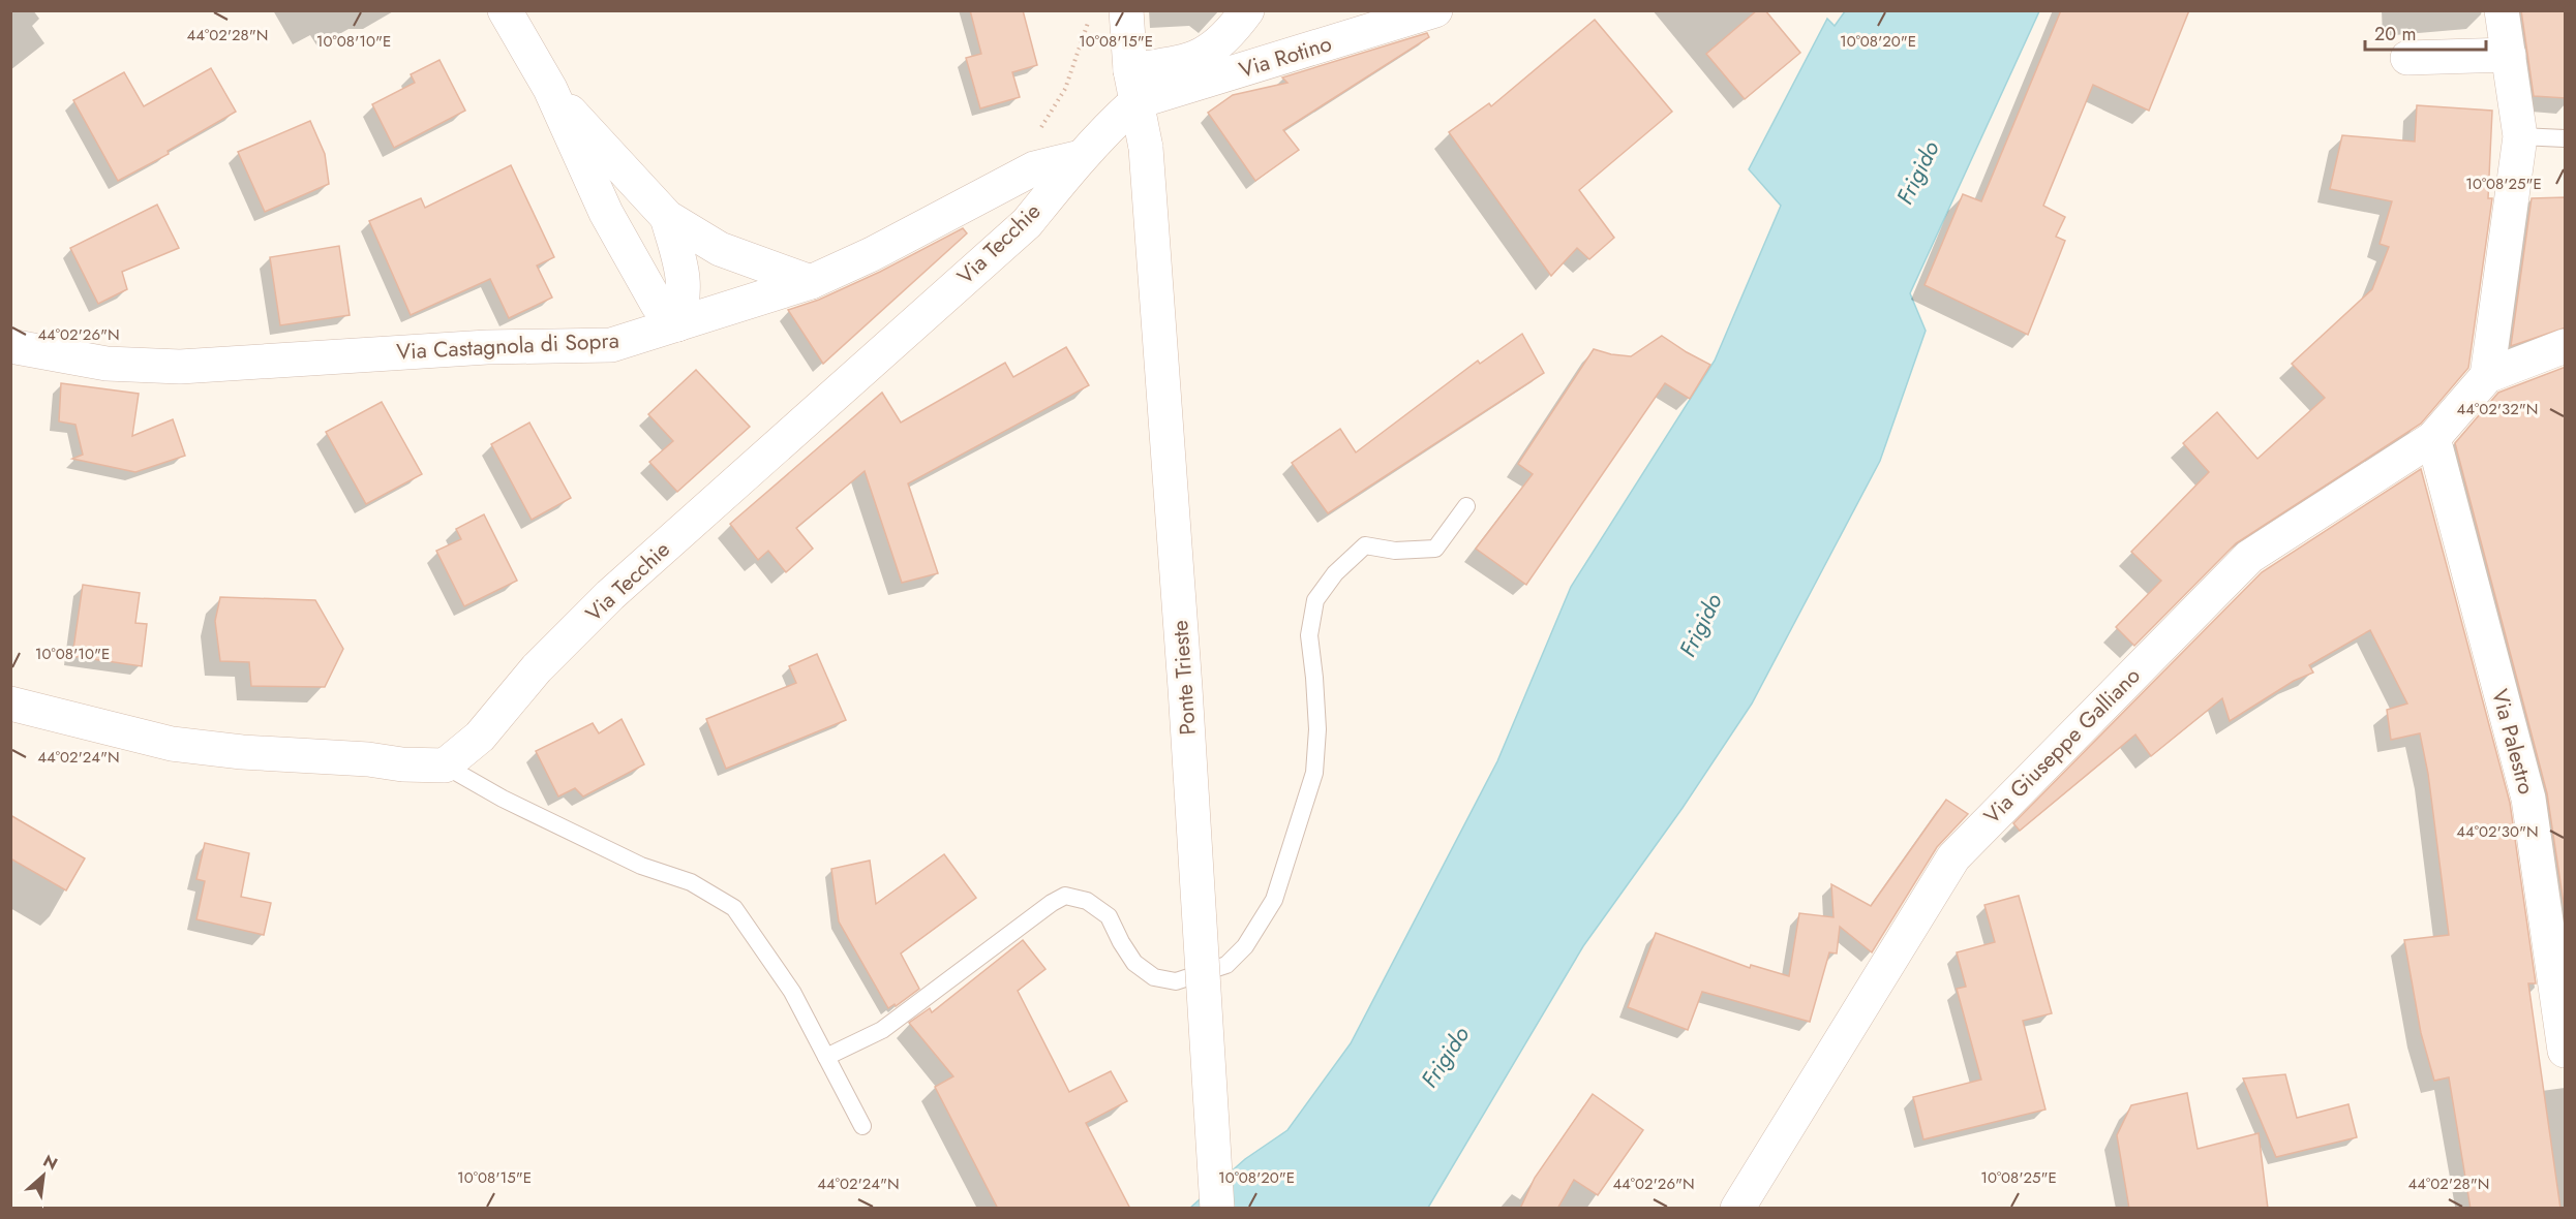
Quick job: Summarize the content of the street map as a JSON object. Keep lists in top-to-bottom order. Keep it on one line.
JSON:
{"streets":{"street":["Via Rotino","Via Tecchie","Via Castagnola di Sopra","Ponte Trieste","Via Palestro","Via Giuseppe Galliano"]},"crossings":[["Via Rotino","Via Tecchie"],["Via Rotino","Ponte Trieste"],["Via Tecchie","Via Castagnola di Sopra"],["Via Tecchie","Ponte Trieste"],["Via Palestro","Via Giuseppe Galliano"]],"water":["Frigido"],"scale_bar":"20 m","north":"top right","coordinates":["44°02'28\"N","10°08'10\"E","10°08'15\"E","10°08'20\"E","10°08'25\"E","44°02'26\"N","44°02'32\"N","44°02'24\"N","44°02'30\"N"]}
